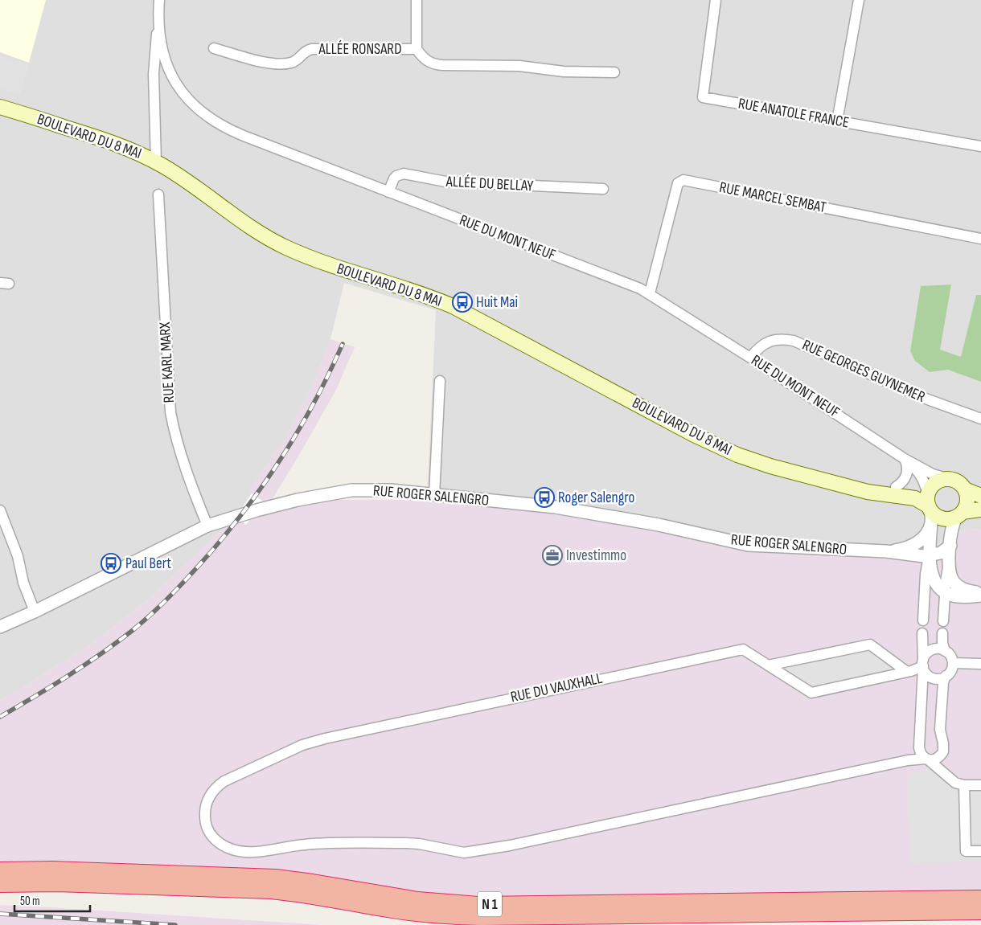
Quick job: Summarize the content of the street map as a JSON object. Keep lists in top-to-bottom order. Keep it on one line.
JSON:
{"streets":{"highway":["N 1"],"main road":["BOULEVARD DU 8 MAI"],"street":["ALLÉE RONSARD","RUE ANATOLE FRANCE","ALLÉE DU BELLAY","RUE MARCEL SEMBAT","RUE DU MONT NEUF","RUE KARL MARX","RUE GEORGES GUYNEMER","RUE ROGER SALENGRO","RUE DU VAUXHALL"]},"crossings":[["BOULEVARD DU 8 MAI","RUE DU MONT NEUF"],["BOULEVARD DU 8 MAI","RUE ROGER SALENGRO"],["ALLÉE DU BELLAY","RUE DU MONT NEUF"],["RUE MARCEL SEMBAT","RUE DU MONT NEUF"],["RUE DU MONT NEUF","RUE GEORGES GUYNEMER"],["RUE DU MONT NEUF","RUE ROGER SALENGRO"],["RUE KARL MARX","RUE ROGER SALENGRO"]],"places":{"bus stop":["Huit Mai","Roger Salengro","Paul Bert"],"office":["Investimmo"]},"scale_bar":"50 m"}
